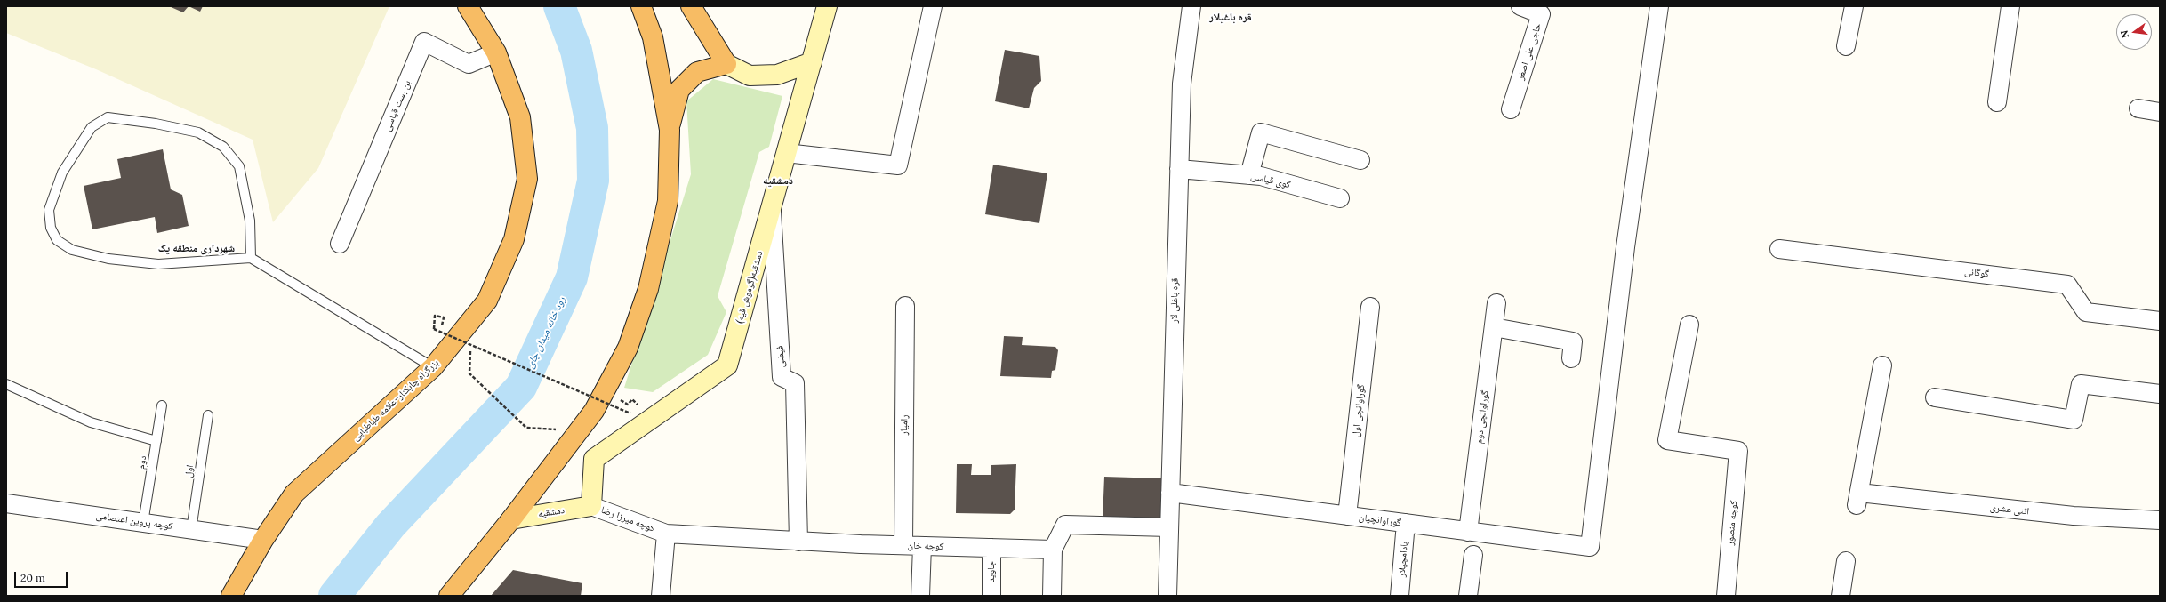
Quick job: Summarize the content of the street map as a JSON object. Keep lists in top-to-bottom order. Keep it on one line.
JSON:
{"streets":{"highway":["بزرگراه چایکنار-علامه طباطبایی"],"main road":["دمشقیه(گوموش قیه)","دمشقیه"],"street":["حاجی علی اصغر","بن بست قیاسی","کوی قیاسی","گوگانی","قره باغلی لار","فیضی","گوراوانچی اول","گوراوانچی دوم","رامیار","اثنی عشری","کوچه میرزا رضا","گوراوانچیان","کوچه پروین اعتصامی","کوچه منصور","کوچه خان","بادامچیلار","جاوید"],"lane":["دوم","اول"]},"crossings":[["بن بست قیاسی","بزرگراه چایکنار-علامه طباطبایی"],["کوی قیاسی","قره باغلی لار"],["دمشقیه(گوموش قیه)","فیضی"],["دمشقیه(گوموش قیه)","دمشقیه"],["دمشقیه(گوموش قیه)","کوچه میرزا رضا"],["قره باغلی لار","گوراوانچیان"],["فیضی","کوچه خان"],["بزرگراه چایکنار-علامه طباطبایی","کوچه پروین اعتصامی"],["گوراوانچی اول","گوراوانچیان"],["گوراوانچی دوم","گوراوانچیان"],["رامیار","کوچه خان"],["دوم","کوچه پروین اعتصامی"],["اول","کوچه پروین اعتصامی"],["دمشقیه","کوچه میرزا رضا"],["کوچه میرزا رضا","کوچه خان"],["گوراوانچیان","بادامچیلار"],["کوچه خان","جاوید"]],"districts":["قره باغیلار","دمشقیه","شهرداری منطقه یک"],"water":["رود خانه میدان چای"],"scale_bar":"20 m","north":"left"}
